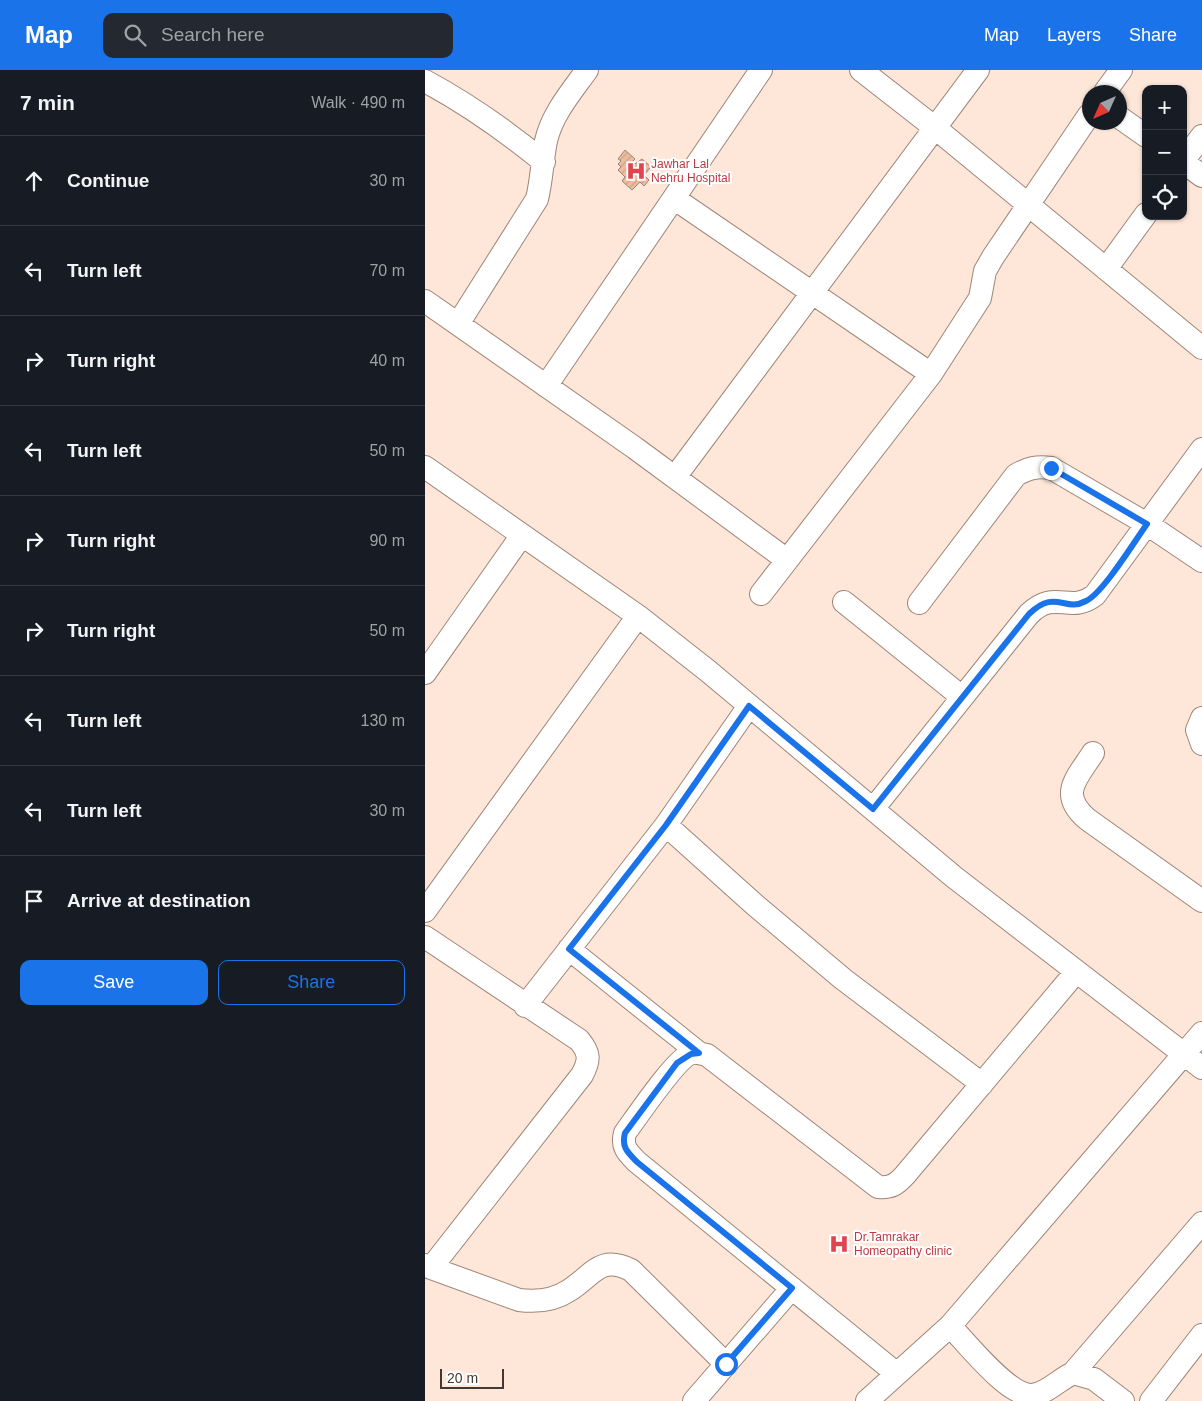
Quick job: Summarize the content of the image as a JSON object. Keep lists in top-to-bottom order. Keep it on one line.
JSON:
{"places":{"hospital":["Jawhar Lal Nehru Hospital","Dr.Tamrakar Homeopathy clinic"]},"scale_bar":"20 m","north":"bottom left","page":{"header":"Map","search":"Search here","nav":["Map","Layers","Share"],"heading":["7 min","Walk · 490 m"],"map_buttons":["+","−"],"list":[["Continue","30 m"],["Turn left","70 m"],["Turn right","40 m"],["Turn left","50 m"],["Turn right","90 m"],["Turn right","50 m"],["Turn left","130 m"],["Turn left","30 m"],"Arrive at destination"],"buttons":["Save","Share"],"scale":"20 m"}}
